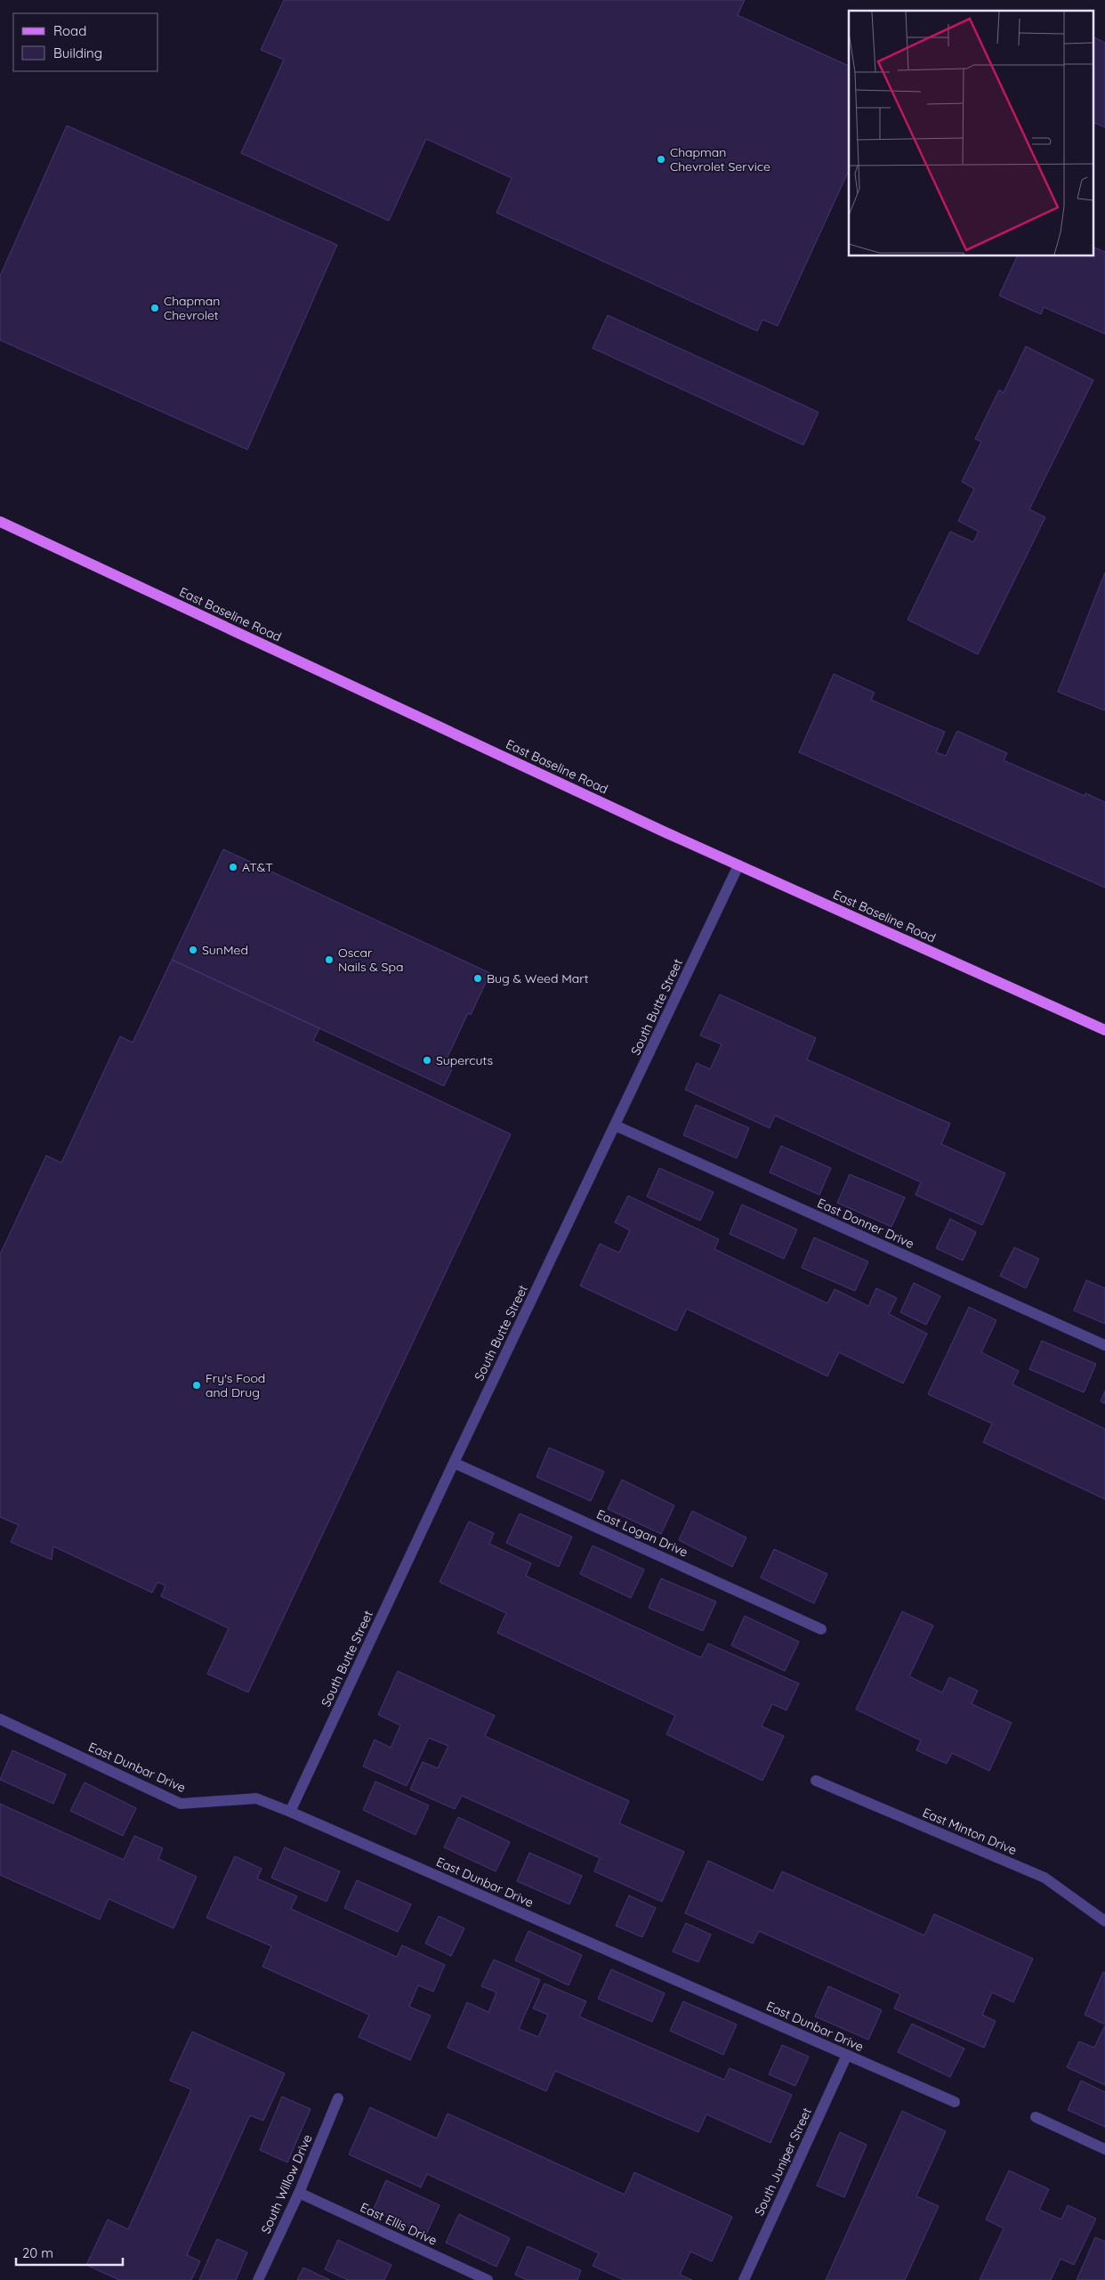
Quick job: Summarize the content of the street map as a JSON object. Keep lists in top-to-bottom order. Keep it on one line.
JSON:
{"streets":{"main road":["East Baseline Road"],"street":["South Butte Street","East Donner Drive","East Logan Drive","East Dunbar Drive","East Minton Drive","South Juniper Street","South Willow Drive","East Ellis Drive"]},"crossings":[["East Baseline Road","South Butte Street"],["South Butte Street","East Donner Drive"],["South Butte Street","East Logan Drive"],["South Butte Street","East Dunbar Drive"],["East Dunbar Drive","South Juniper Street"],["South Willow Drive","East Ellis Drive"]],"places":["Chapman Chevrolet Service","Chapman Chevrolet","AT&T","SunMed","Oscar Nails & Spa","Bug & Weed Mart","Supercuts","Fry's Food and Drug"],"legend":["Road","Building"],"scale_bar":"20 m"}
